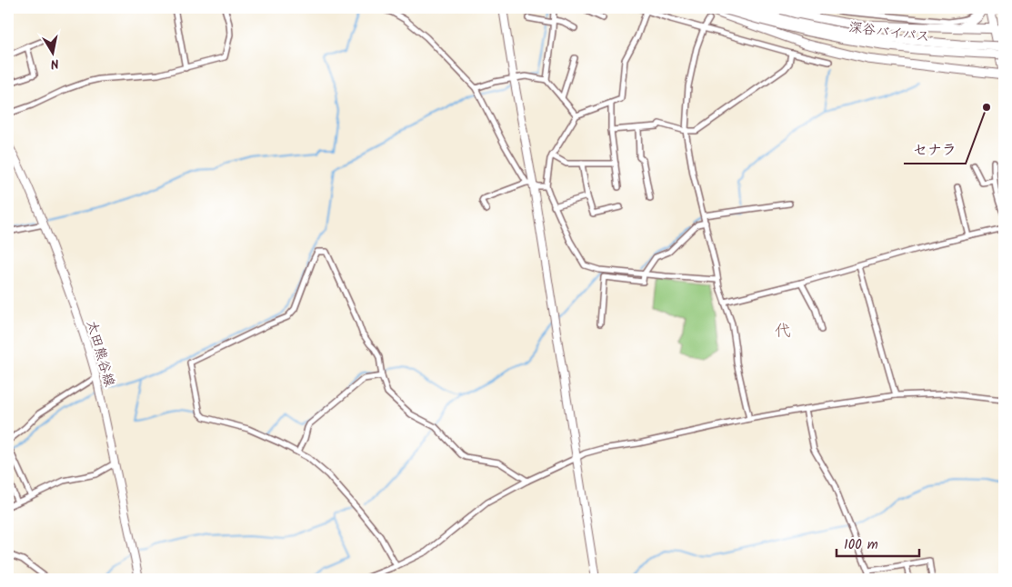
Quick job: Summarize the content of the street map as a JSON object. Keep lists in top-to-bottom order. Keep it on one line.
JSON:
{"streets":{"highway":["深谷バイパス"],"street":["太田熊谷線"]},"districts":["代"],"places":["セナラ"],"scale_bar":"100 m","north":"bottom"}
